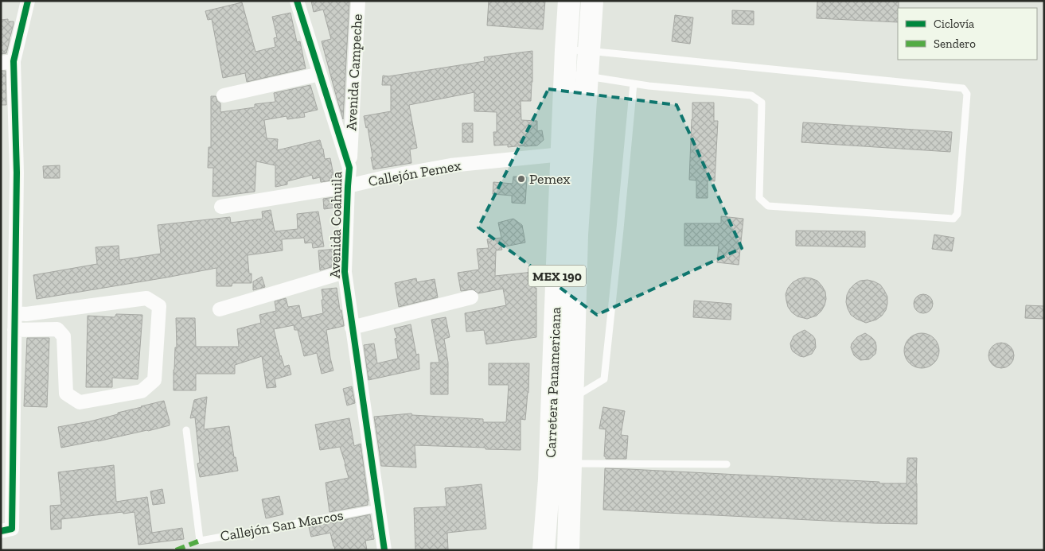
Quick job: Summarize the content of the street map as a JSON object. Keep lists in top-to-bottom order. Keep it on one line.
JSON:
{"streets":{"main road":["MEX 190","Carretera Panamericana"],"street":["Avenida Campeche","Callejón Pemex","Avenida Coahuila"],"lane":["Callejón San Marcos"]},"crossings":[["Avenida Campeche","Avenida Coahuila"],["Callejón Pemex","Avenida Coahuila"],["Callejón Pemex","Carretera Panamericana"],["Avenida Coahuila","Callejón San Marcos"]],"places":["Pemex"],"legend":["Ciclovía","Sendero"]}
